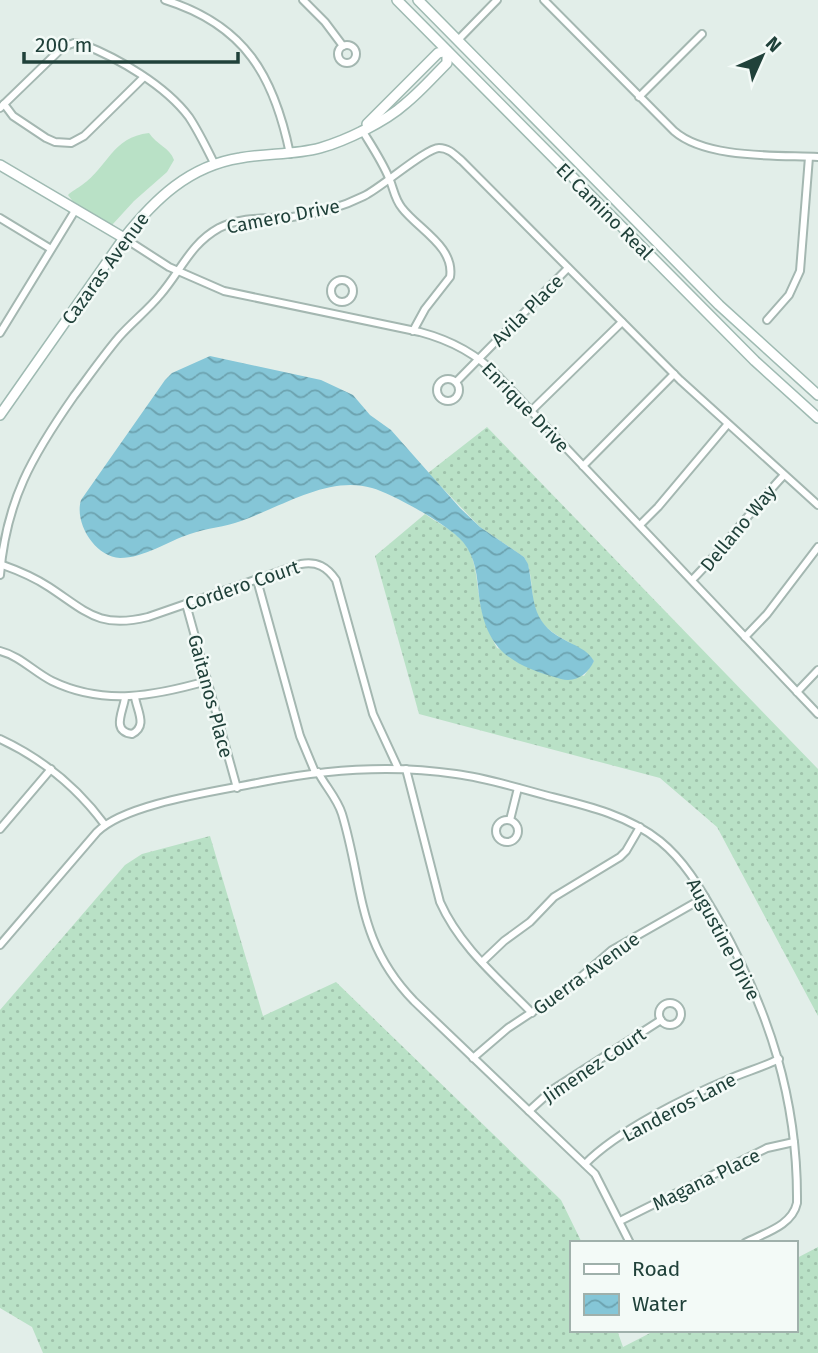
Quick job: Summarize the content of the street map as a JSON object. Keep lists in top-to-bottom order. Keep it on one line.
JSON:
{"streets":{"main road":["El Camino Real","Cazaras Avenue","Enrique Drive"],"street":["Camero Drive","Avila Place","Dellano Way","Cordero Court","Gaitanos Place","Augustine Drive","Guerra Avenue","Jimenez Court","Landeros Lane","Magana Place"]},"crossings":[["El Camino Real","Cazaras Avenue"],["Camero Drive","Avila Place"],["Camero Drive","Enrique Drive"],["Camero Drive","Dellano Way"],["Camero Drive","Cordero Court"],["Cazaras Avenue","Enrique Drive"],["Avila Place","Enrique Drive"],["Enrique Drive","Dellano Way"],["Cordero Court","Gaitanos Place"],["Cordero Court","Augustine Drive"],["Cordero Court","Guerra Avenue"],["Gaitanos Place","Augustine Drive"],["Augustine Drive","Guerra Avenue"],["Augustine Drive","Landeros Lane"],["Augustine Drive","Magana Place"]],"legend":["Road","Water"],"scale_bar":"200 m","north":"top right"}
